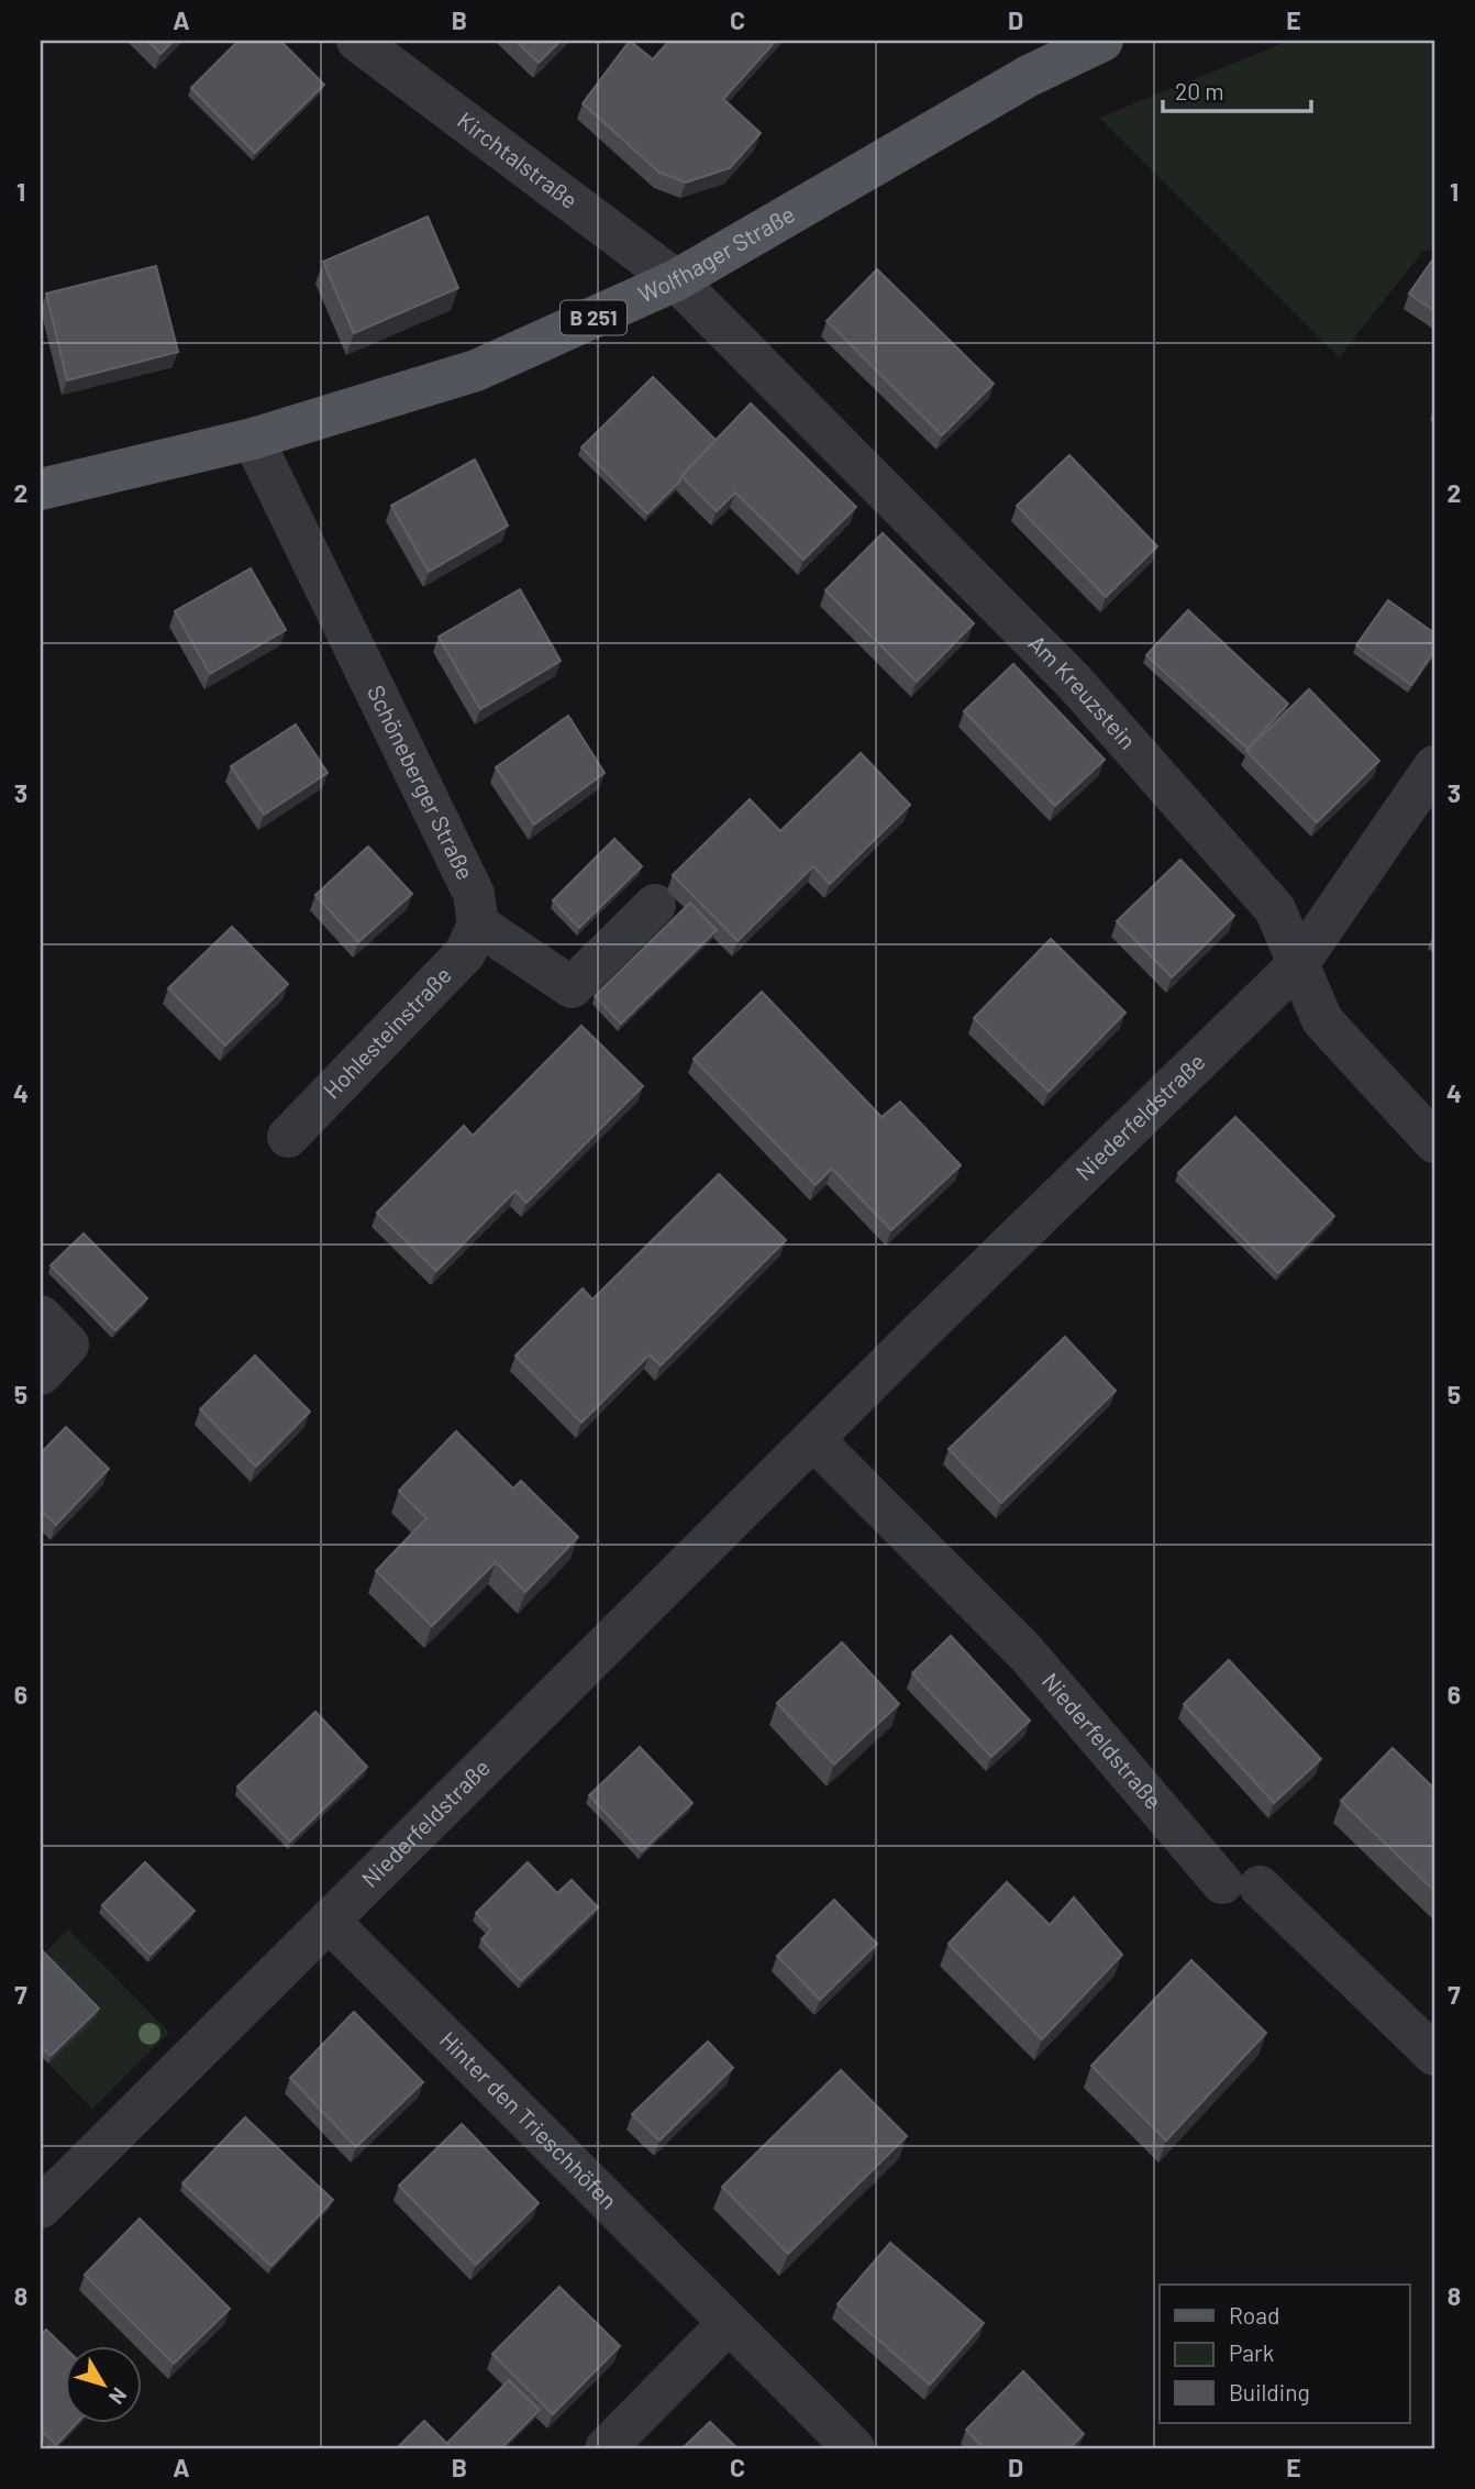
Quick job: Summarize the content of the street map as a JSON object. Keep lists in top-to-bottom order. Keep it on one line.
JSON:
{"streets":{"main road":["Wolfhager Straße","B 251"],"street":["Kirchtalstraße","Am Kreuzstein","Schöneberger Straße","Hohlesteinstraße","Niederfeldstraße","Hinter den Trieschhöfen"]},"crossings":[["Kirchtalstraße","Wolfhager Straße"],["Kirchtalstraße","Am Kreuzstein"],["Wolfhager Straße","Am Kreuzstein"],["Wolfhager Straße","Schöneberger Straße"],["Am Kreuzstein","Niederfeldstraße"],["Schöneberger Straße","Hohlesteinstraße"],["Niederfeldstraße","Hinter den Trieschhöfen"]],"legend":["Road","Park","Building"],"scale_bar":"20 m","north":"bottom right","grid":{"columns":["A","B","C","D","E"],"rows":["1","2","3","4","5","6","7","8"]}}
